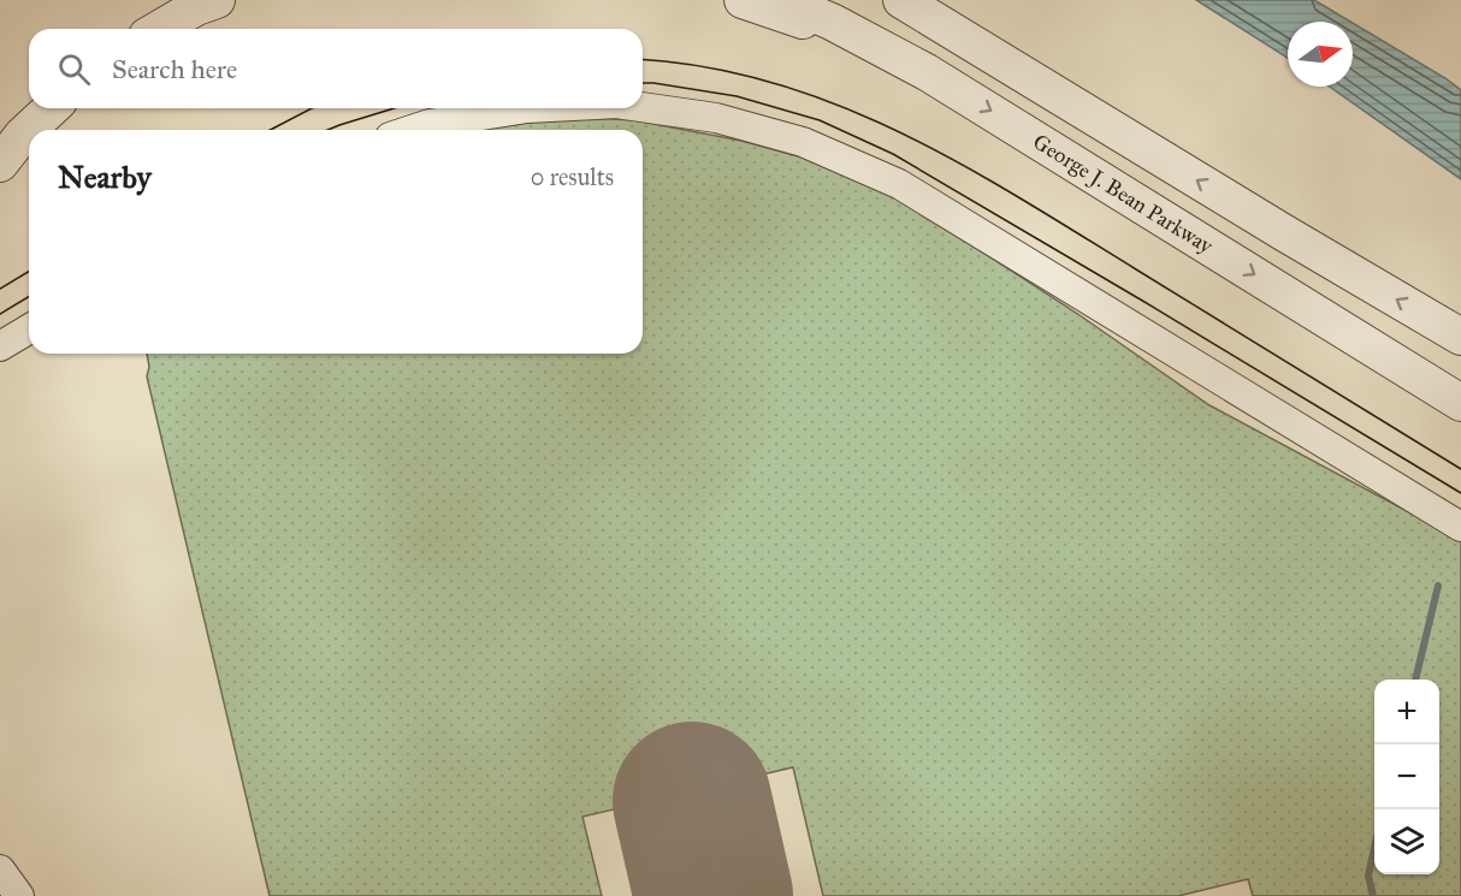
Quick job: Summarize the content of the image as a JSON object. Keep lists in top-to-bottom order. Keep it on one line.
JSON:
{"streets":{"street":["George J. Bean Parkway"]},"north":"right","page":{"search":"Search here","heading":["Nearby","0 results"],"map_buttons":["+","−"]}}
